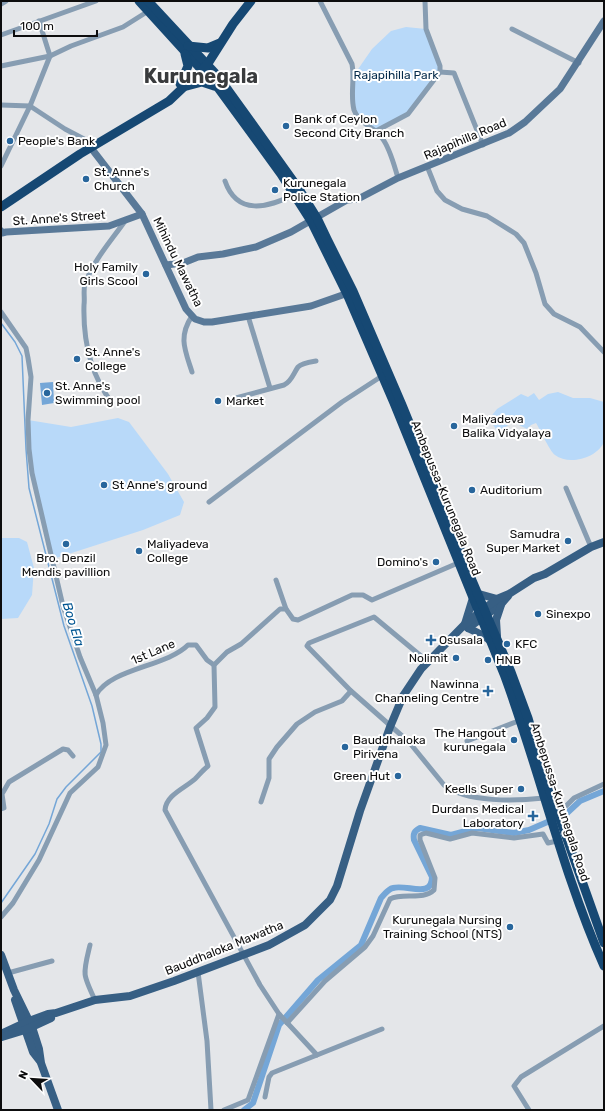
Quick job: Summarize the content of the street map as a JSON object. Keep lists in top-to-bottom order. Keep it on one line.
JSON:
{"streets":{"highway":["Ambepussa-Kurunegala Road"],"main road":["Bauddhaloka Mawatha"],"street":["Rajapihilla Road","St. Anne's Street","Mihindu Mawatha","1st Lane"]},"crossings":[["Rajapihilla Road","Mihindu Mawatha"],["Rajapihilla Road","Ambepussa-Kurunegala Road"],["St. Anne's Street","Mihindu Mawatha"],["Mihindu Mawatha","Ambepussa-Kurunegala Road"],["Ambepussa-Kurunegala Road","Bauddhaloka Mawatha"]],"districts":["Kurunegala"],"water":["Boo Ela"],"parks":["Rajapihilla Park"],"places":{"other":["Bank of Ceylon Second City Branch","People's Bank","St. Anne's Church","Kurunegala Police Station","Holy Family Girls Scool","St. Anne's College","St. Anne's Swimming pool","Market","Maliyadeva Balika Vidyalaya","St Anne's ground","Auditorium","Samudra Super Market","Bro. Denzil Mendis pavillion","Maliyadeva College","Domino's","Sinexpo","KFC","Nolimit","HNB","The Hangout kurunegala","Bauddhaloka Pirivena","Green Hut","Keells Super","Kurunegala Nursing Training School (NTS)"],"health":["Osusala","Nawinna Channeling Centre","Durdans Medical Laboratory"]},"scale_bar":"100 m","north":"top left"}
